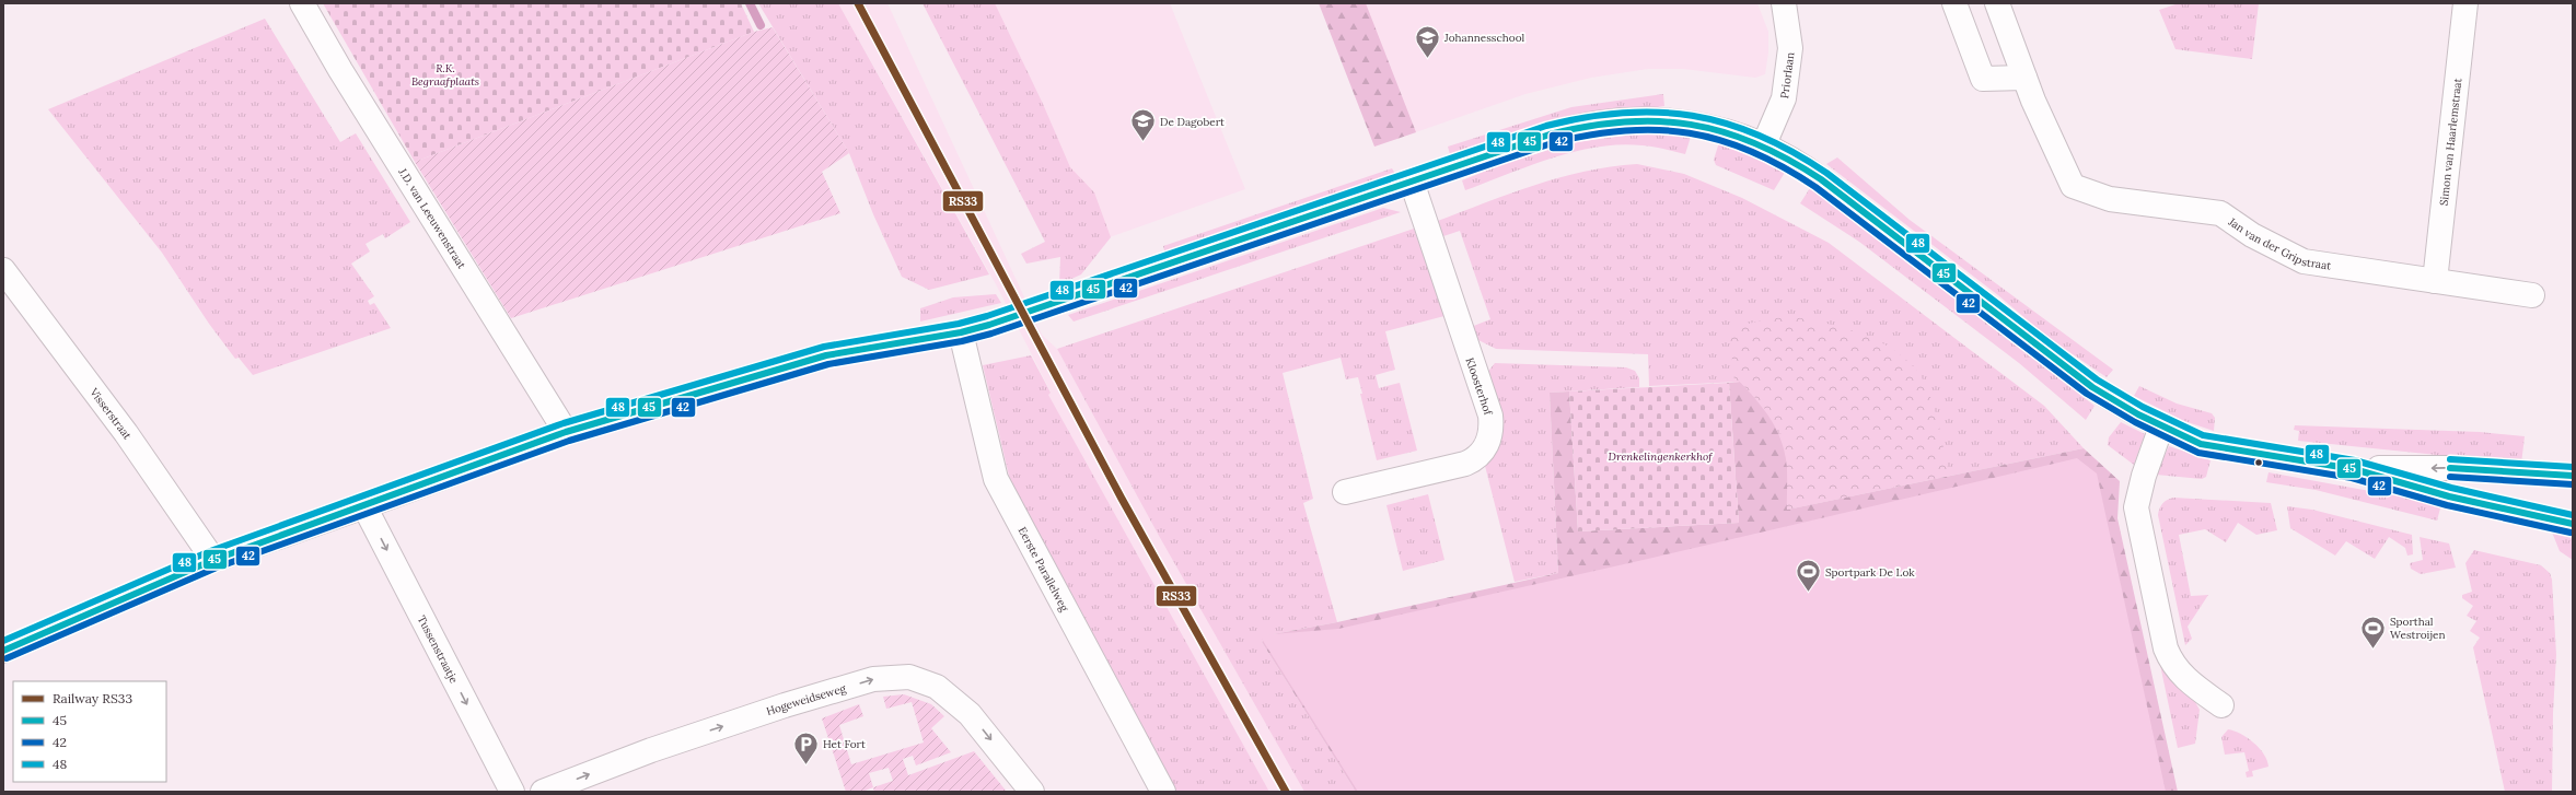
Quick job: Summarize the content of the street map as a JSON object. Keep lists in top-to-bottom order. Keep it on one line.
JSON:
{"streets":{"street":["Priorlaan","Simon van Haarlemstraat","J.D. van Leeuwenstraat","Jan van der Gripstraat","Kloosterhof","Visserstraat","Eerste Parallelweg","Tussenstraatje","Hogeweidseweg"]},"crossings":[["Simon van Haarlemstraat","Jan van der Gripstraat"]],"one_way":["Tussenstraatje","Hogeweidseweg"],"parks":["R.K. Begraafplaats","Drenkelingenkerkhof"],"places":{"school or university":["Johannesschool","De Dagobert"],"sports":["Sportpark De Lok","Sporthal Westroijen"],"parking":["Het Fort"]},"lines":["rail line RS33","transit line 48","transit line 45","transit line 42"],"legend":["Railway RS33","45","42","48"]}
